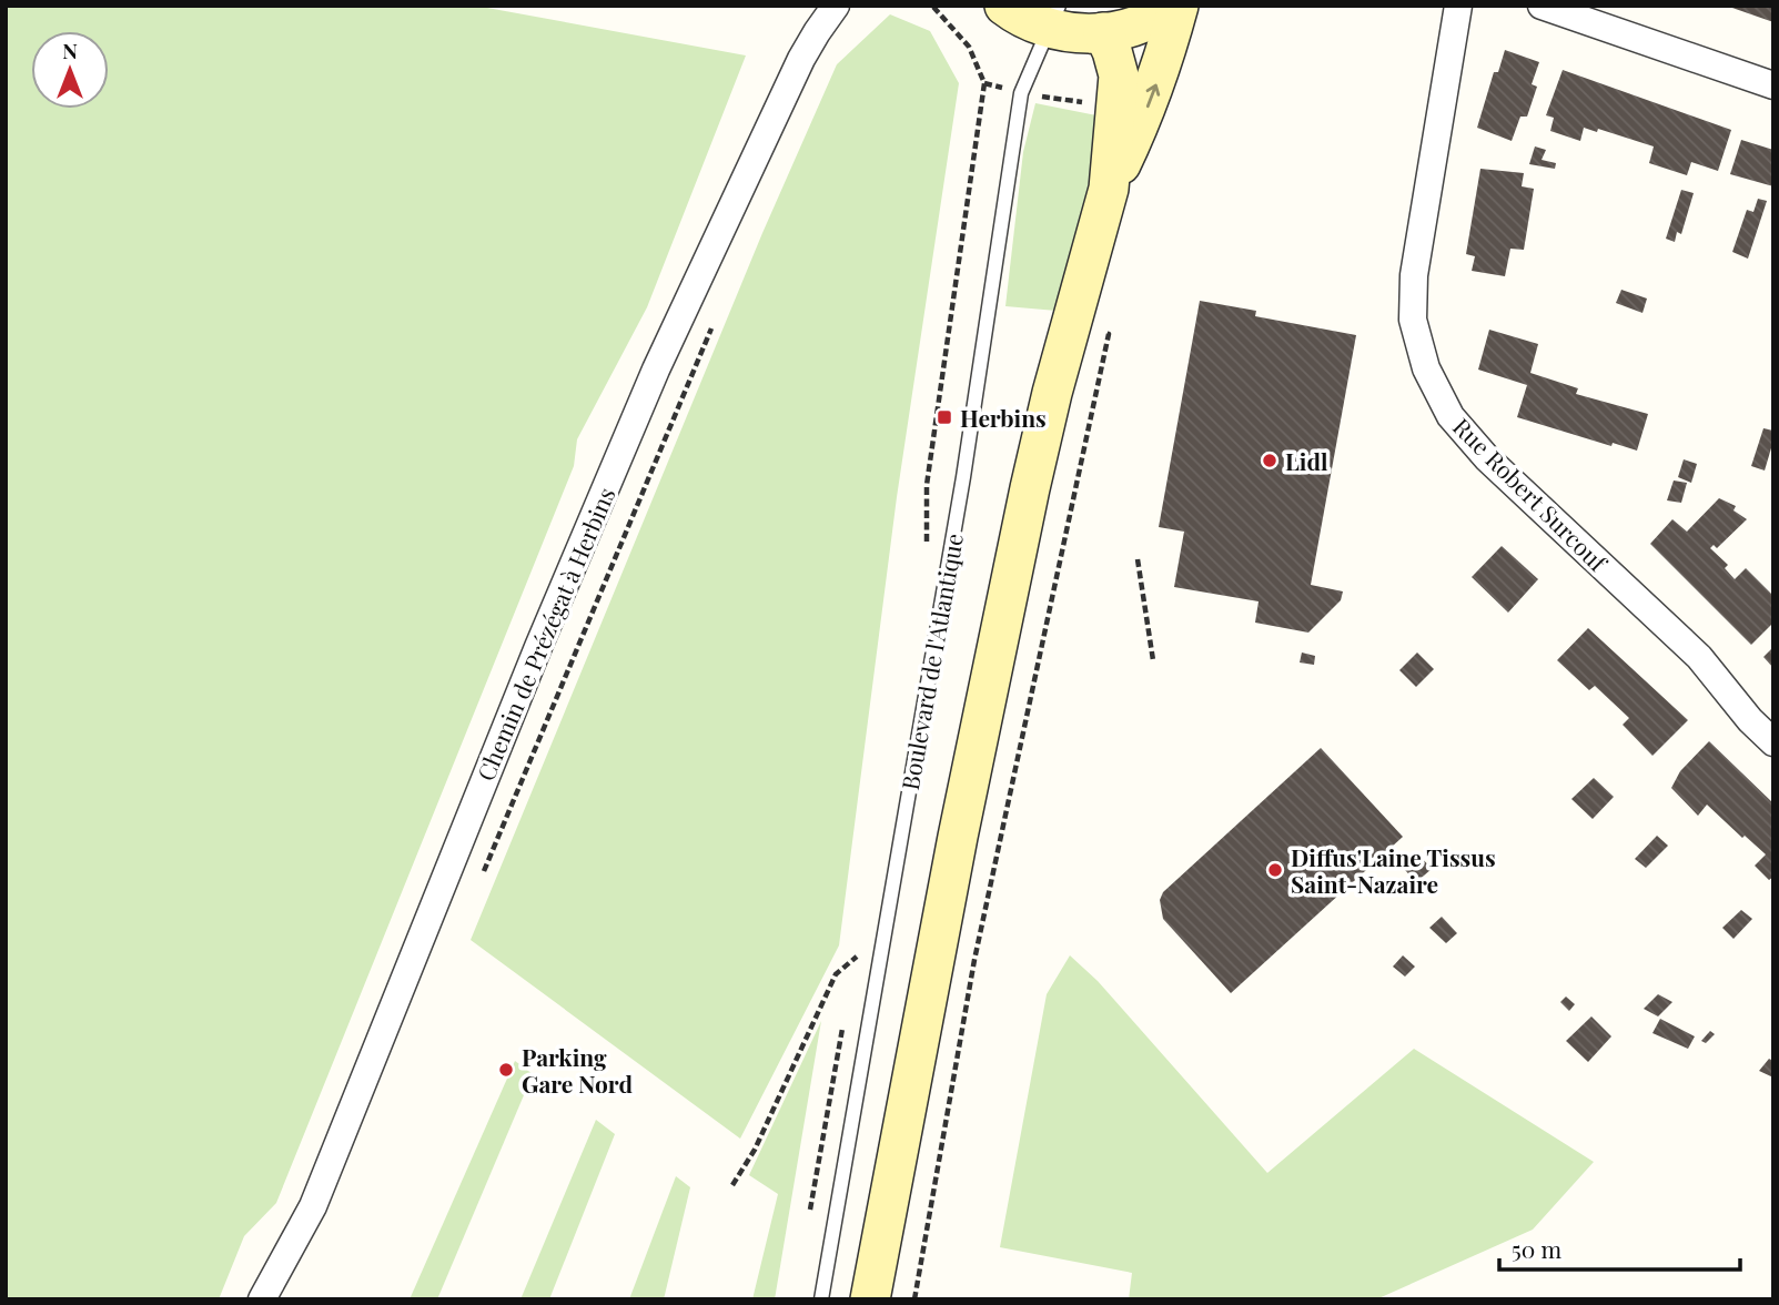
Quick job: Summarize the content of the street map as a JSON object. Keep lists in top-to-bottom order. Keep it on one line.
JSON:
{"streets":{"street":["Rue Robert Surcouf","Chemin de Prézégat à Herbins"],"lane":["Boulevard de l'Atlantique"]},"places":{"transit":["Herbins"],"other":["Lidl","Diffus'Laine Tissus Saint-Nazaire","Parking Gare Nord"]},"scale_bar":"50 m","north":"top"}
